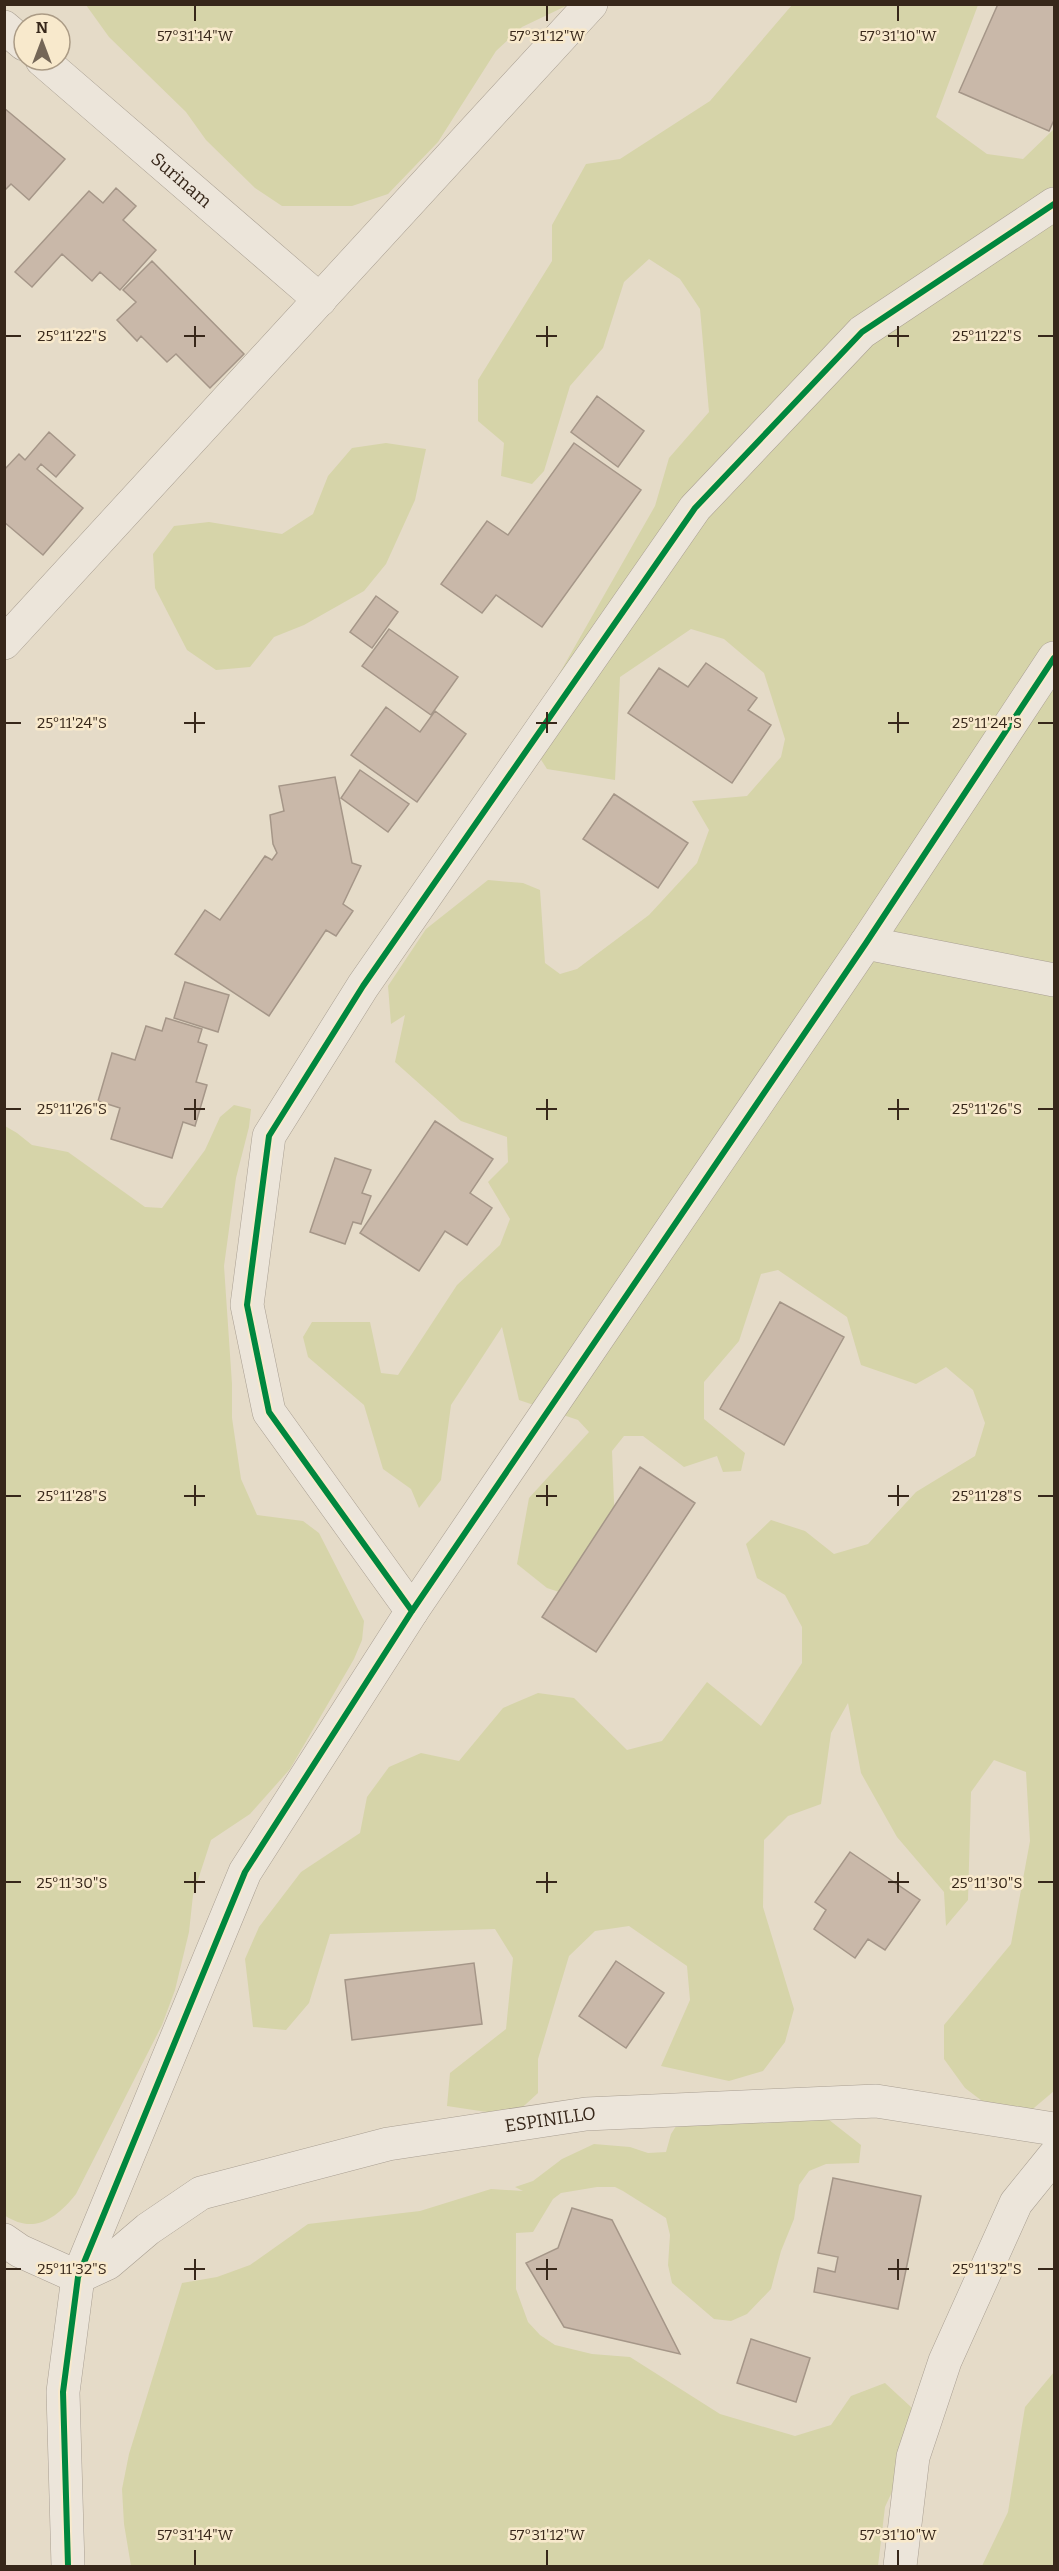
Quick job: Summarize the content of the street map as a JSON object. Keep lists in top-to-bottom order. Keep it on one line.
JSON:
{"streets":{"street":["Surinam","ESPINILLO"]},"north":"top","coordinates":["57°31'14\"W","57°31'12\"W","57°31'10\"W","25°11'22\"S","25°11'24\"S","25°11'26\"S","25°11'28\"S","25°11'30\"S","25°11'32\"S"]}
